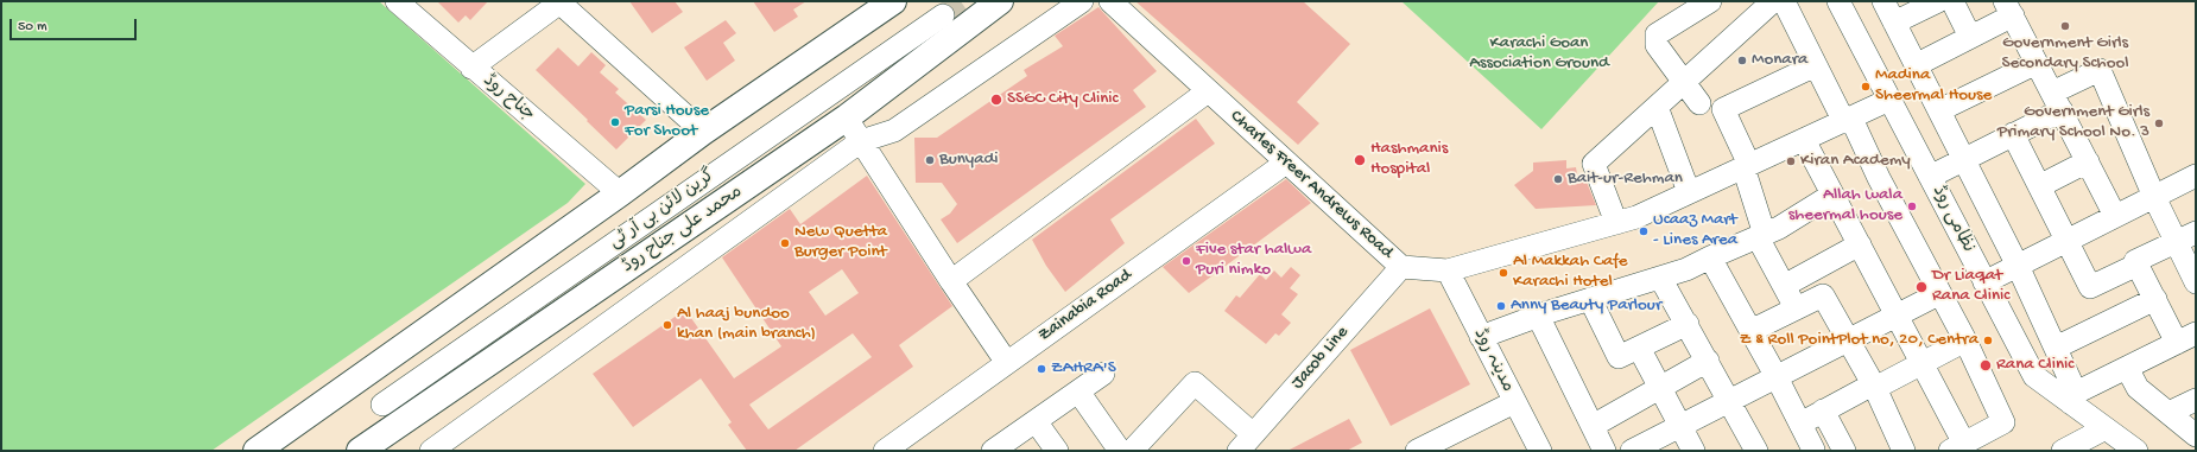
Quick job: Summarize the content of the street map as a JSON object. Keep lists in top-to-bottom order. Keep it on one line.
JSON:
{"streets":{"highway":["محمد علی جناح روڈ"],"street":["جناح روڈ","Charles Freer Andrews Road","گرین لائن بی آر ٹی","نظامی روڈ","Zainabia Road","Jacob Line","مدینہ روڈ"]},"crossings":[["Charles Freer Andrews Road","نظامی روڈ"],["Charles Freer Andrews Road","Zainabia Road"],["Charles Freer Andrews Road","Jacob Line"],["Charles Freer Andrews Road","مدینہ روڈ"]],"parks":["Karachi Goan Association Ground"],"places":["Government Girls Secondary School","Monara","Madina Sheermal House","SSGC City Clinic","Parsi House For Shoot","Government Girls Primary School No. 3","Bunyadi","Hashmanis Hospital","Kiran Academy","Bait-ur-Rehman","Allah wala sheermal house","Ucaaz Mart - Lines Area","New Quetta Burger Point","Five star halwa Puri nimko","Al Makkah Cafe Karachi Hotel","Dr Liaqat Rana Clinic","Anny Beauty Parlour","Al haaj bundoo khan (main branch)","Z & Roll PointPlot no, 20, Centra","Rana Clinic","ZAHRA'S"],"scale_bar":"50 m"}
